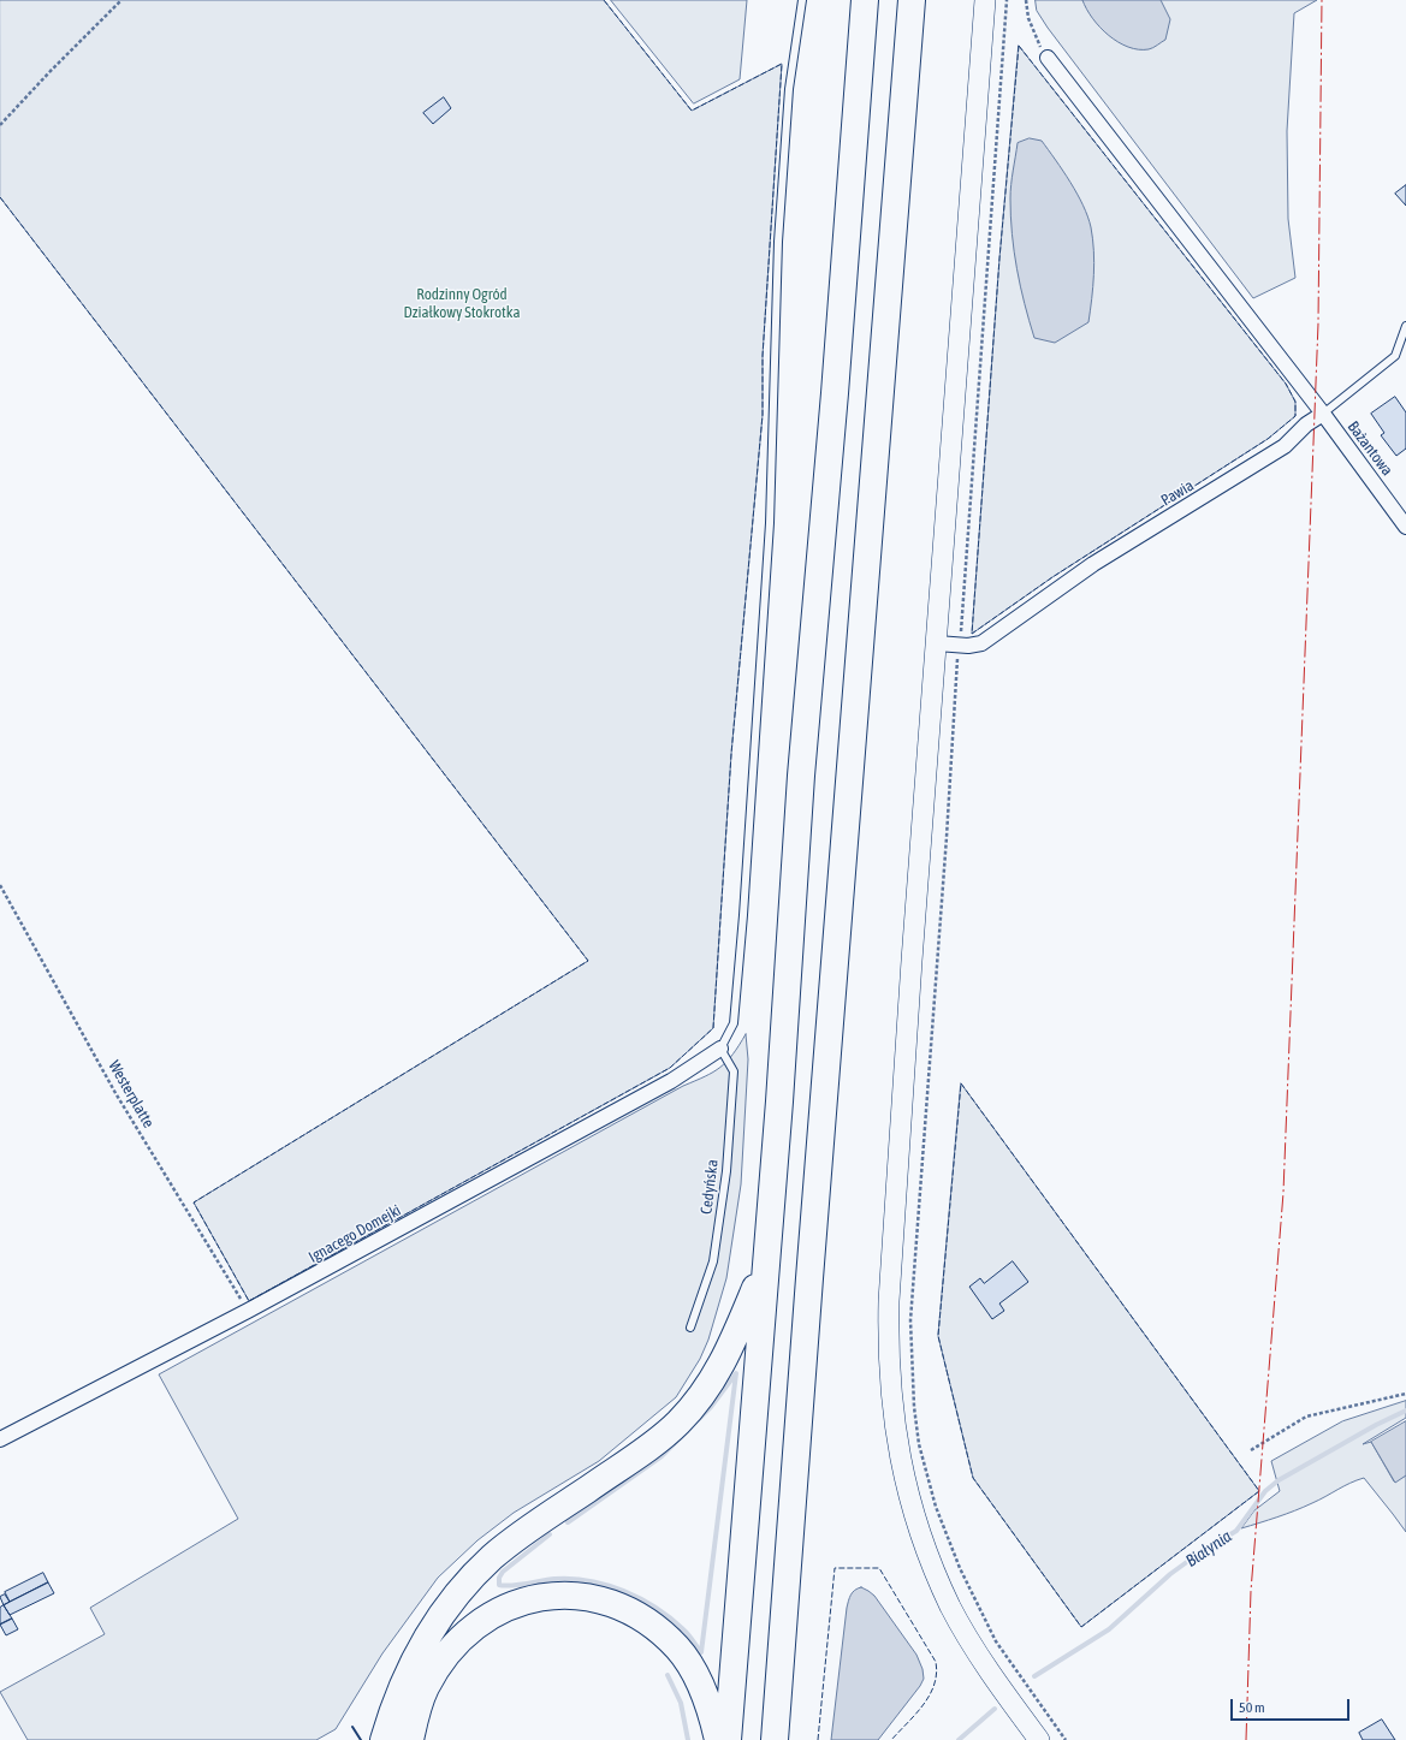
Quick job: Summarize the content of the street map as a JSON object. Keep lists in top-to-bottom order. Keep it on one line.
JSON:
{"streets":{"street":["Bażantowa","Pawia","Ignacego Domejki"],"lane":["Cedyńska"],"path":["Westerplatte"]},"crossings":[["Bażantowa","Pawia"],["Westerplatte","Ignacego Domejki"],["Cedyńska","Ignacego Domejki"]],"water":["Białynia"],"parks":["Rodzinny Ogród Działkowy Stokrotka"],"scale_bar":"50 m"}
